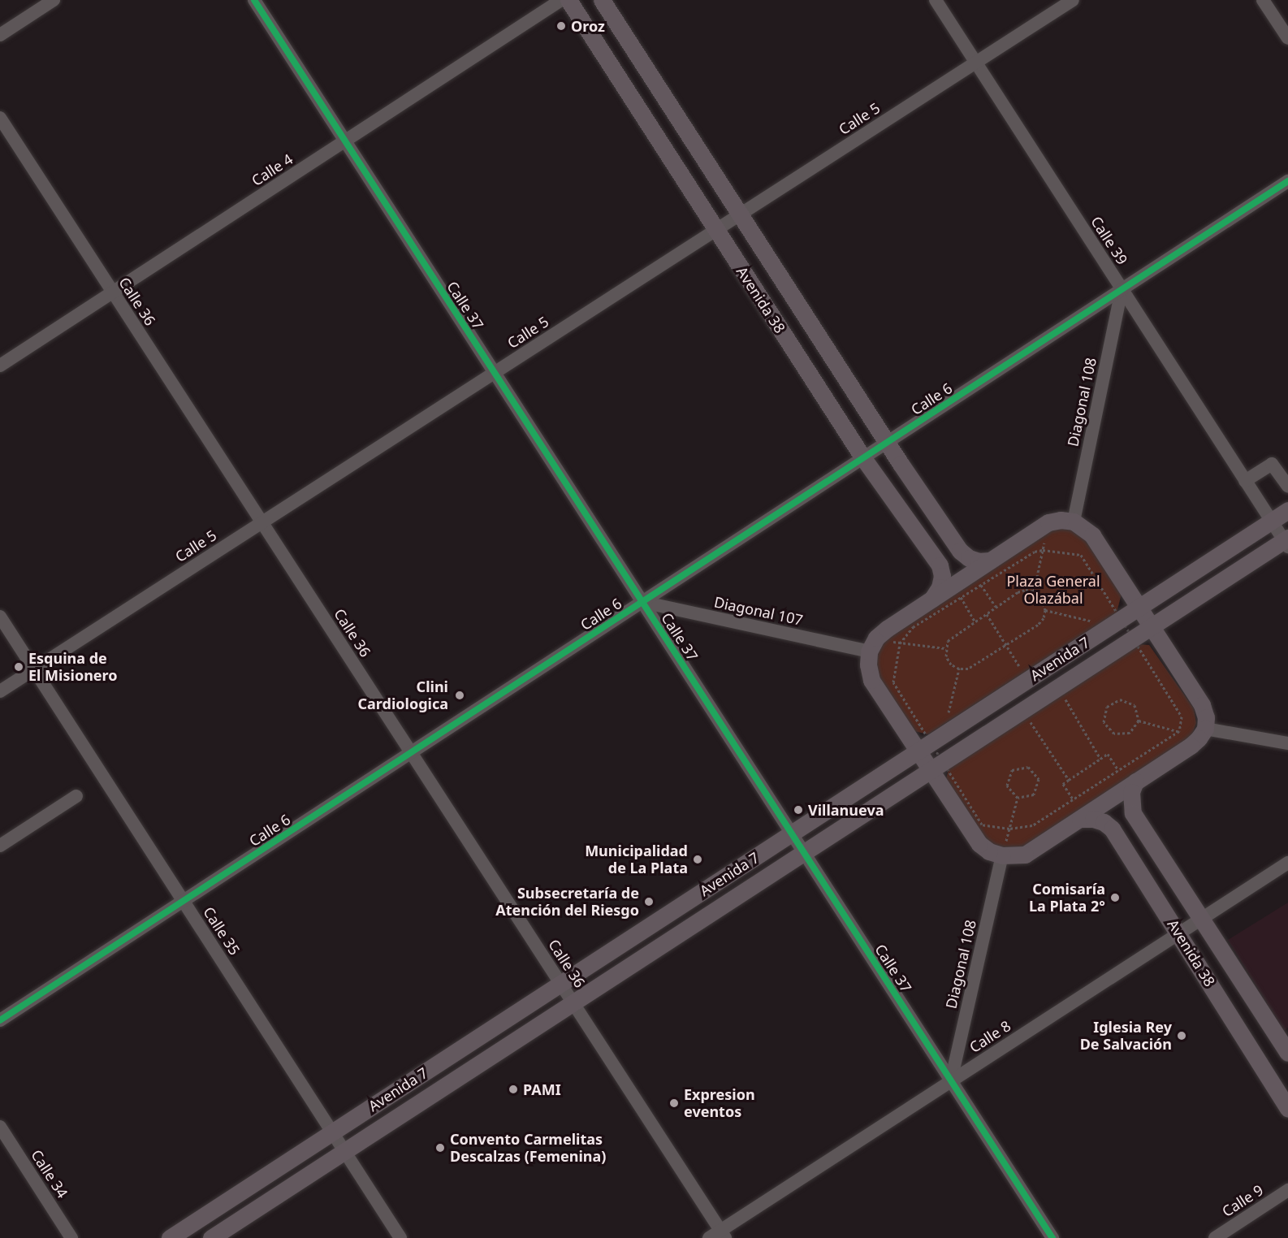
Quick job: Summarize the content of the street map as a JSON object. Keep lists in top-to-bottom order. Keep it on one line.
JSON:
{"streets":{"main road":["Avenida 38","Avenida 7"],"street":["Calle 5","Calle 4","Calle 39","Calle 36","Calle 37","Calle 6","Diagonal 108","Diagonal 107","Calle 35","Calle 8","Calle 34","Calle 9"]},"crossings":[["Calle 5","Calle 39"],["Calle 5","Avenida 38"],["Calle 5","Calle 36"],["Calle 5","Calle 37"],["Calle 5","Calle 35"],["Calle 4","Calle 36"],["Calle 4","Calle 37"],["Calle 39","Calle 6"],["Calle 39","Diagonal 108"],["Calle 39","Avenida 7"],["Avenida 38","Calle 6"],["Avenida 38","Calle 8"],["Calle 36","Calle 6"],["Calle 36","Avenida 7"],["Calle 36","Calle 8"],["Calle 37","Calle 6"],["Calle 37","Diagonal 108"],["Calle 37","Diagonal 107"],["Calle 37","Avenida 7"],["Calle 37","Calle 8"],["Calle 6","Diagonal 108"],["Calle 6","Diagonal 107"],["Calle 6","Calle 35"],["Diagonal 108","Calle 8"],["Avenida 7","Calle 35"]],"parks":["Plaza General Olazábal"],"places":["Oroz","Esquina de El Misionero","Clini Cardiologica","Villanueva","Municipalidad de La Plata","Comisaría La Plata 2°","Subsecretaría de Atención del Riesgo","Iglesia Rey De Salvación","PAMI","Expresion eventos","Convento Carmelitas Descalzas (Femenina)"]}
